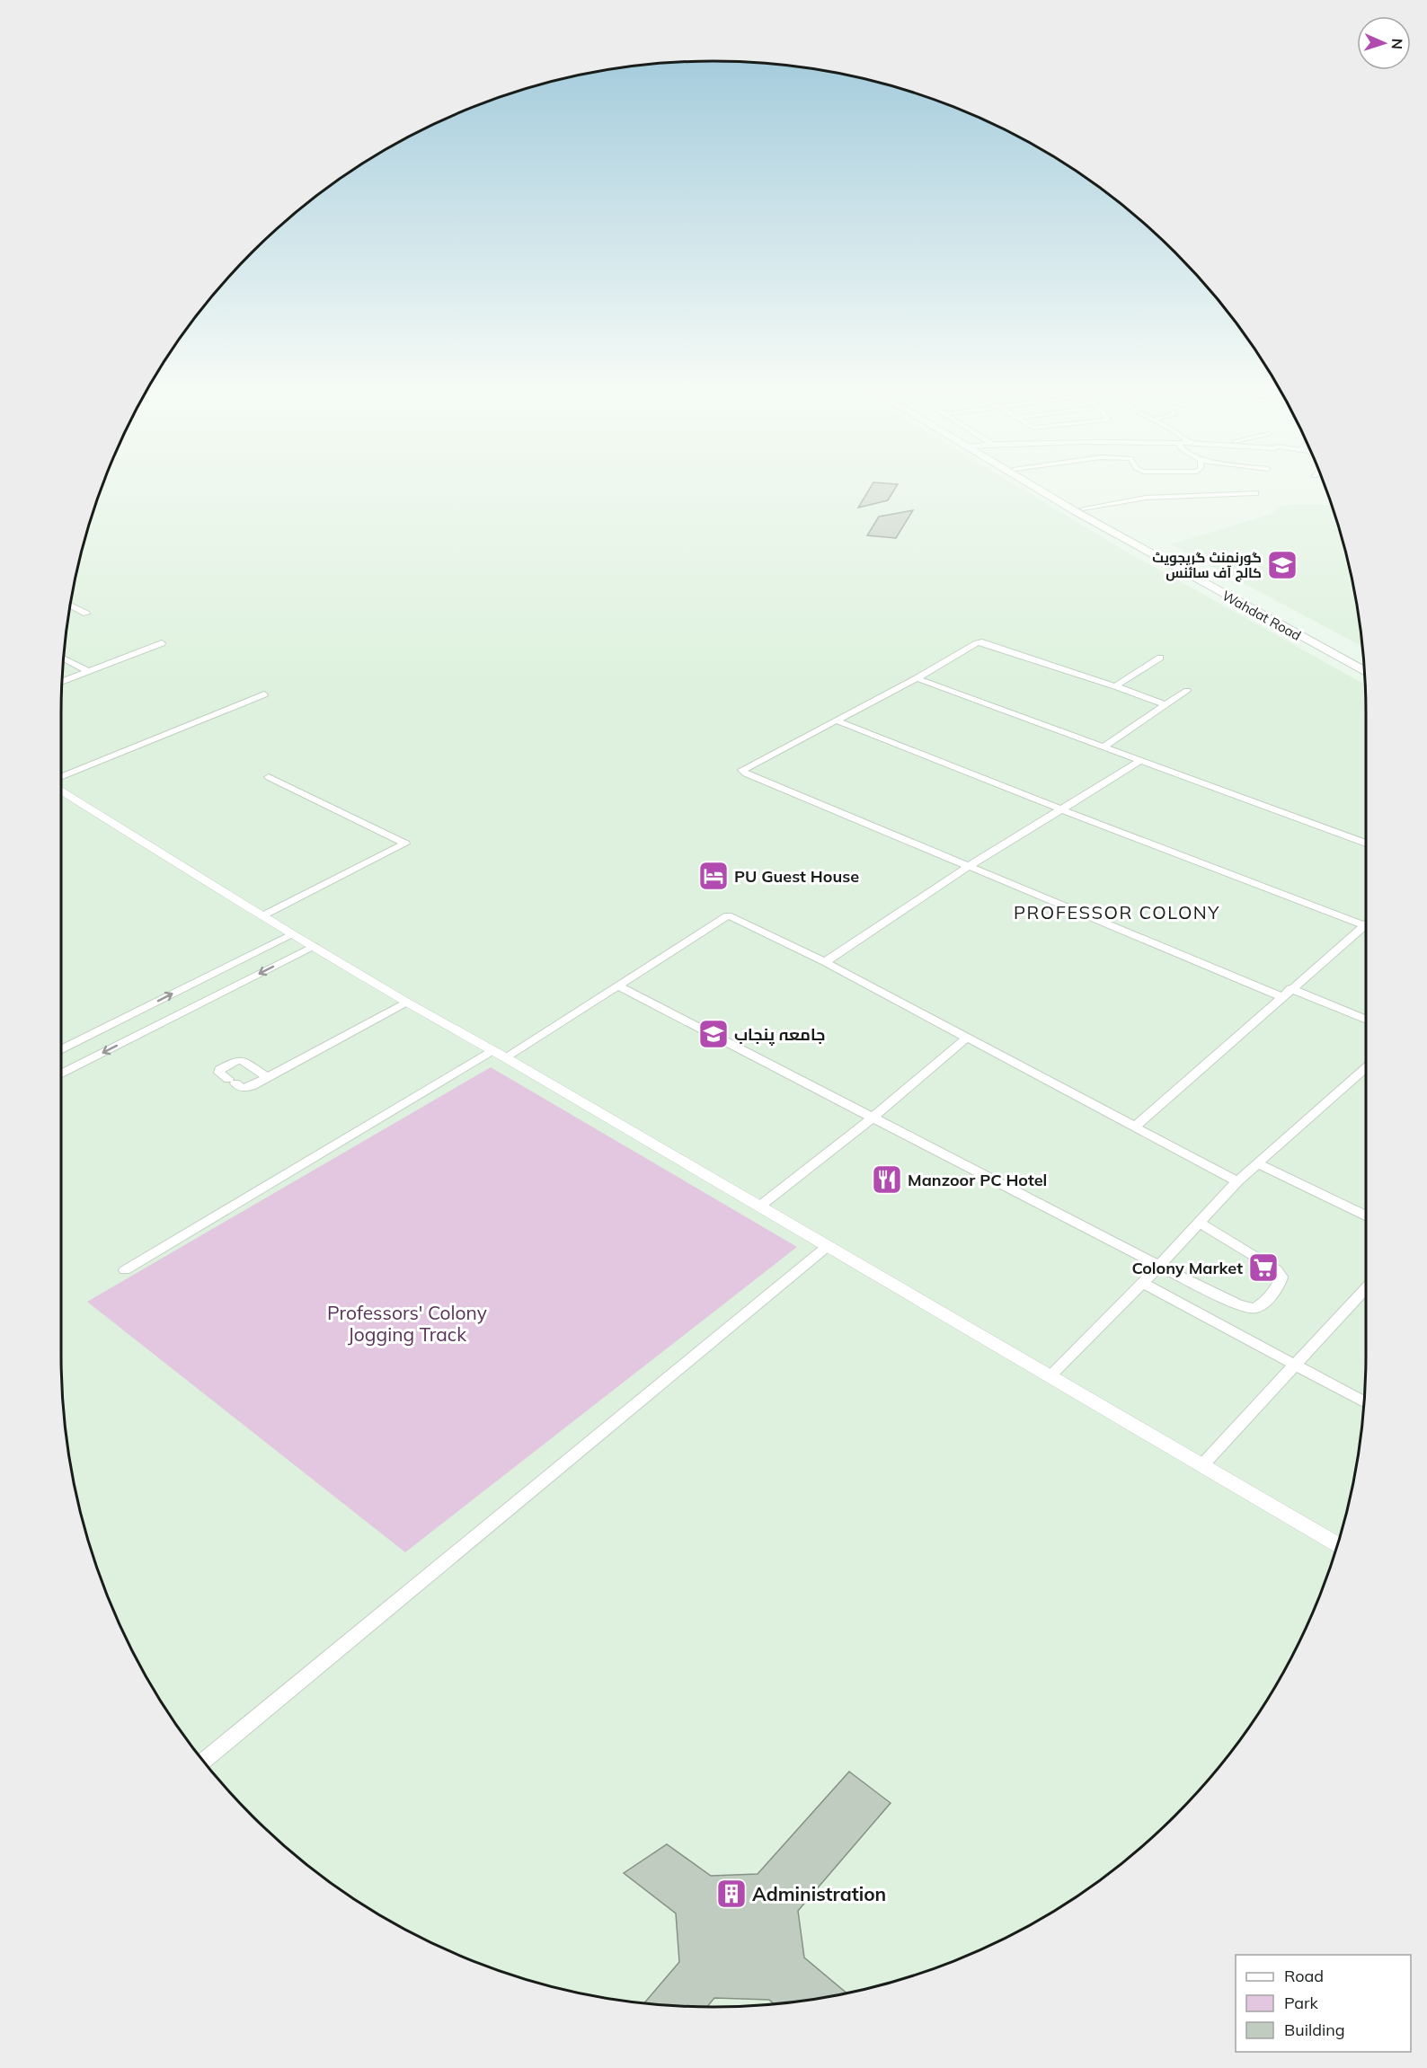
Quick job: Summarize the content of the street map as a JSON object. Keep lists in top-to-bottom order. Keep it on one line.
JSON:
{"streets":{"main road":["Wahdat Road"]},"districts":["PROFESSOR COLONY"],"parks":["Professors' Colony Jogging Track"],"places":{"school or university":["گورنمنٹ گریجویٹ کالج آف سائنس","جامعہ پنجاب"],"hotel":["PU Guest House"],"restaurant":["Manzoor PC Hotel"],"supermarket":["Colony Market"],"building":["Administration"]},"legend":["Road","Park","Building"],"north":"right"}
